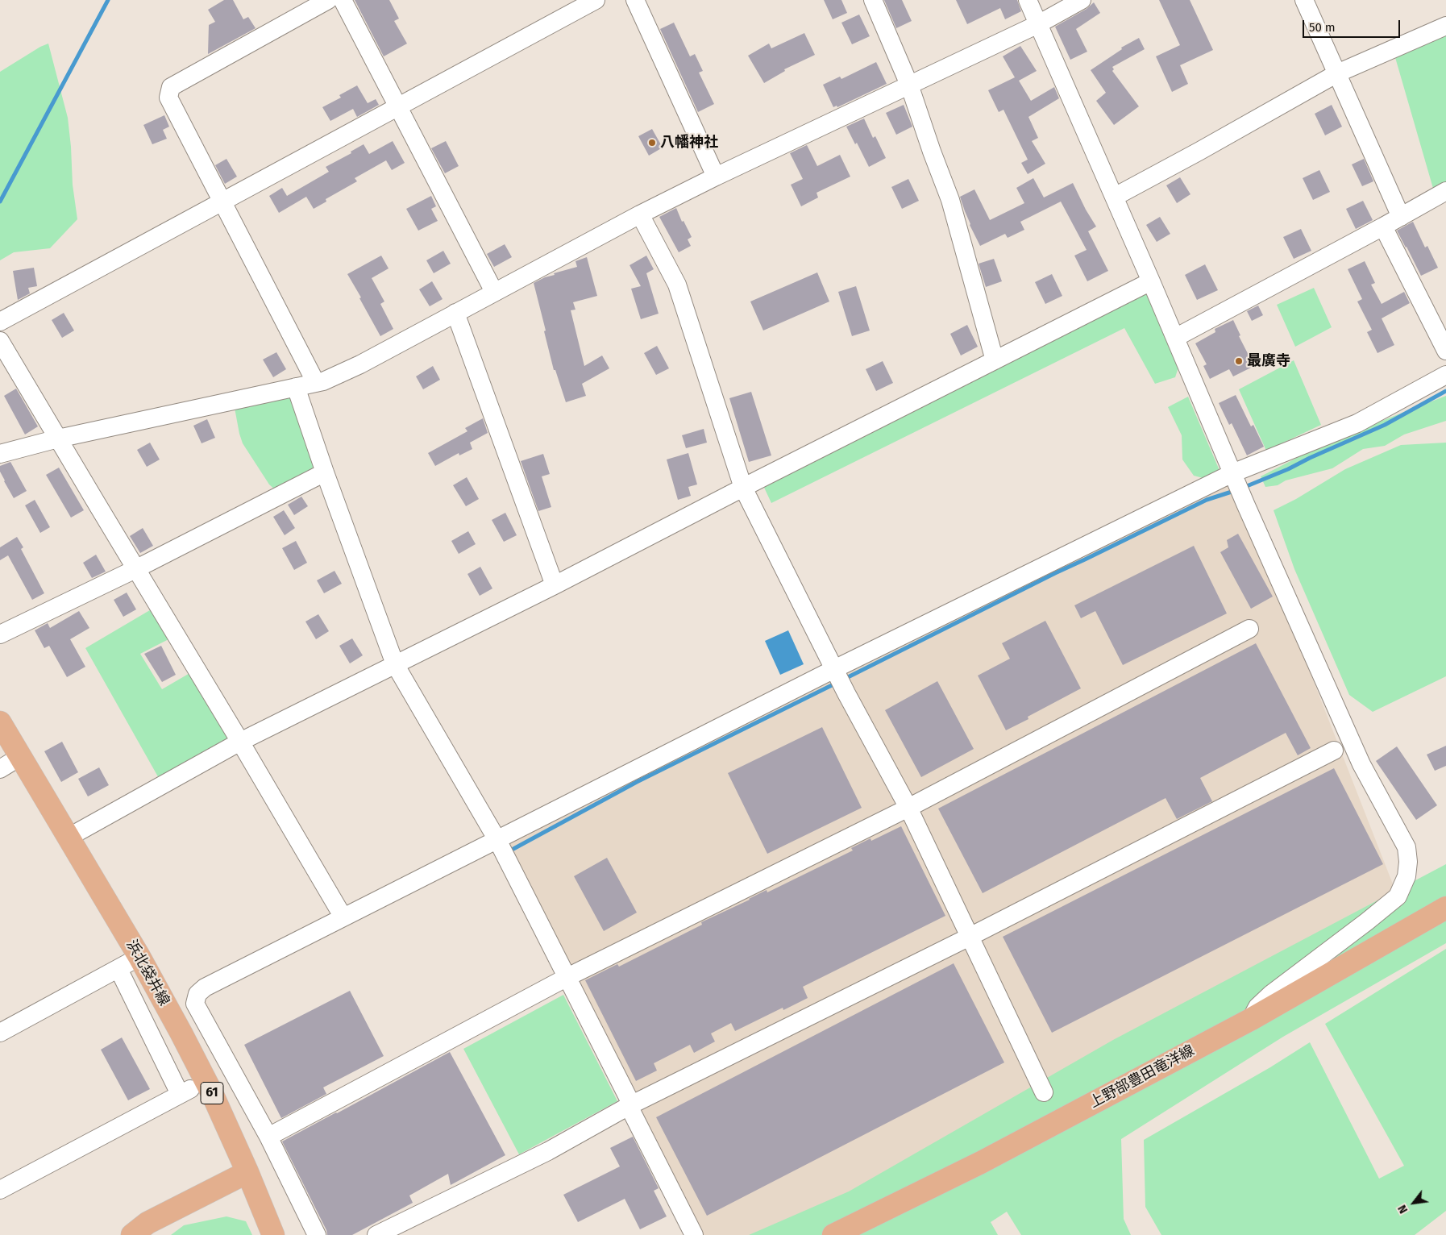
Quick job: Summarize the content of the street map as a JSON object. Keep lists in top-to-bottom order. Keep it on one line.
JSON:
{"streets":{"main road":["浜北袋井線","上野部豊田竜洋線","61"]},"places":["八幡神社","最廣寺"],"scale_bar":"50 m","north":"bottom left"}
